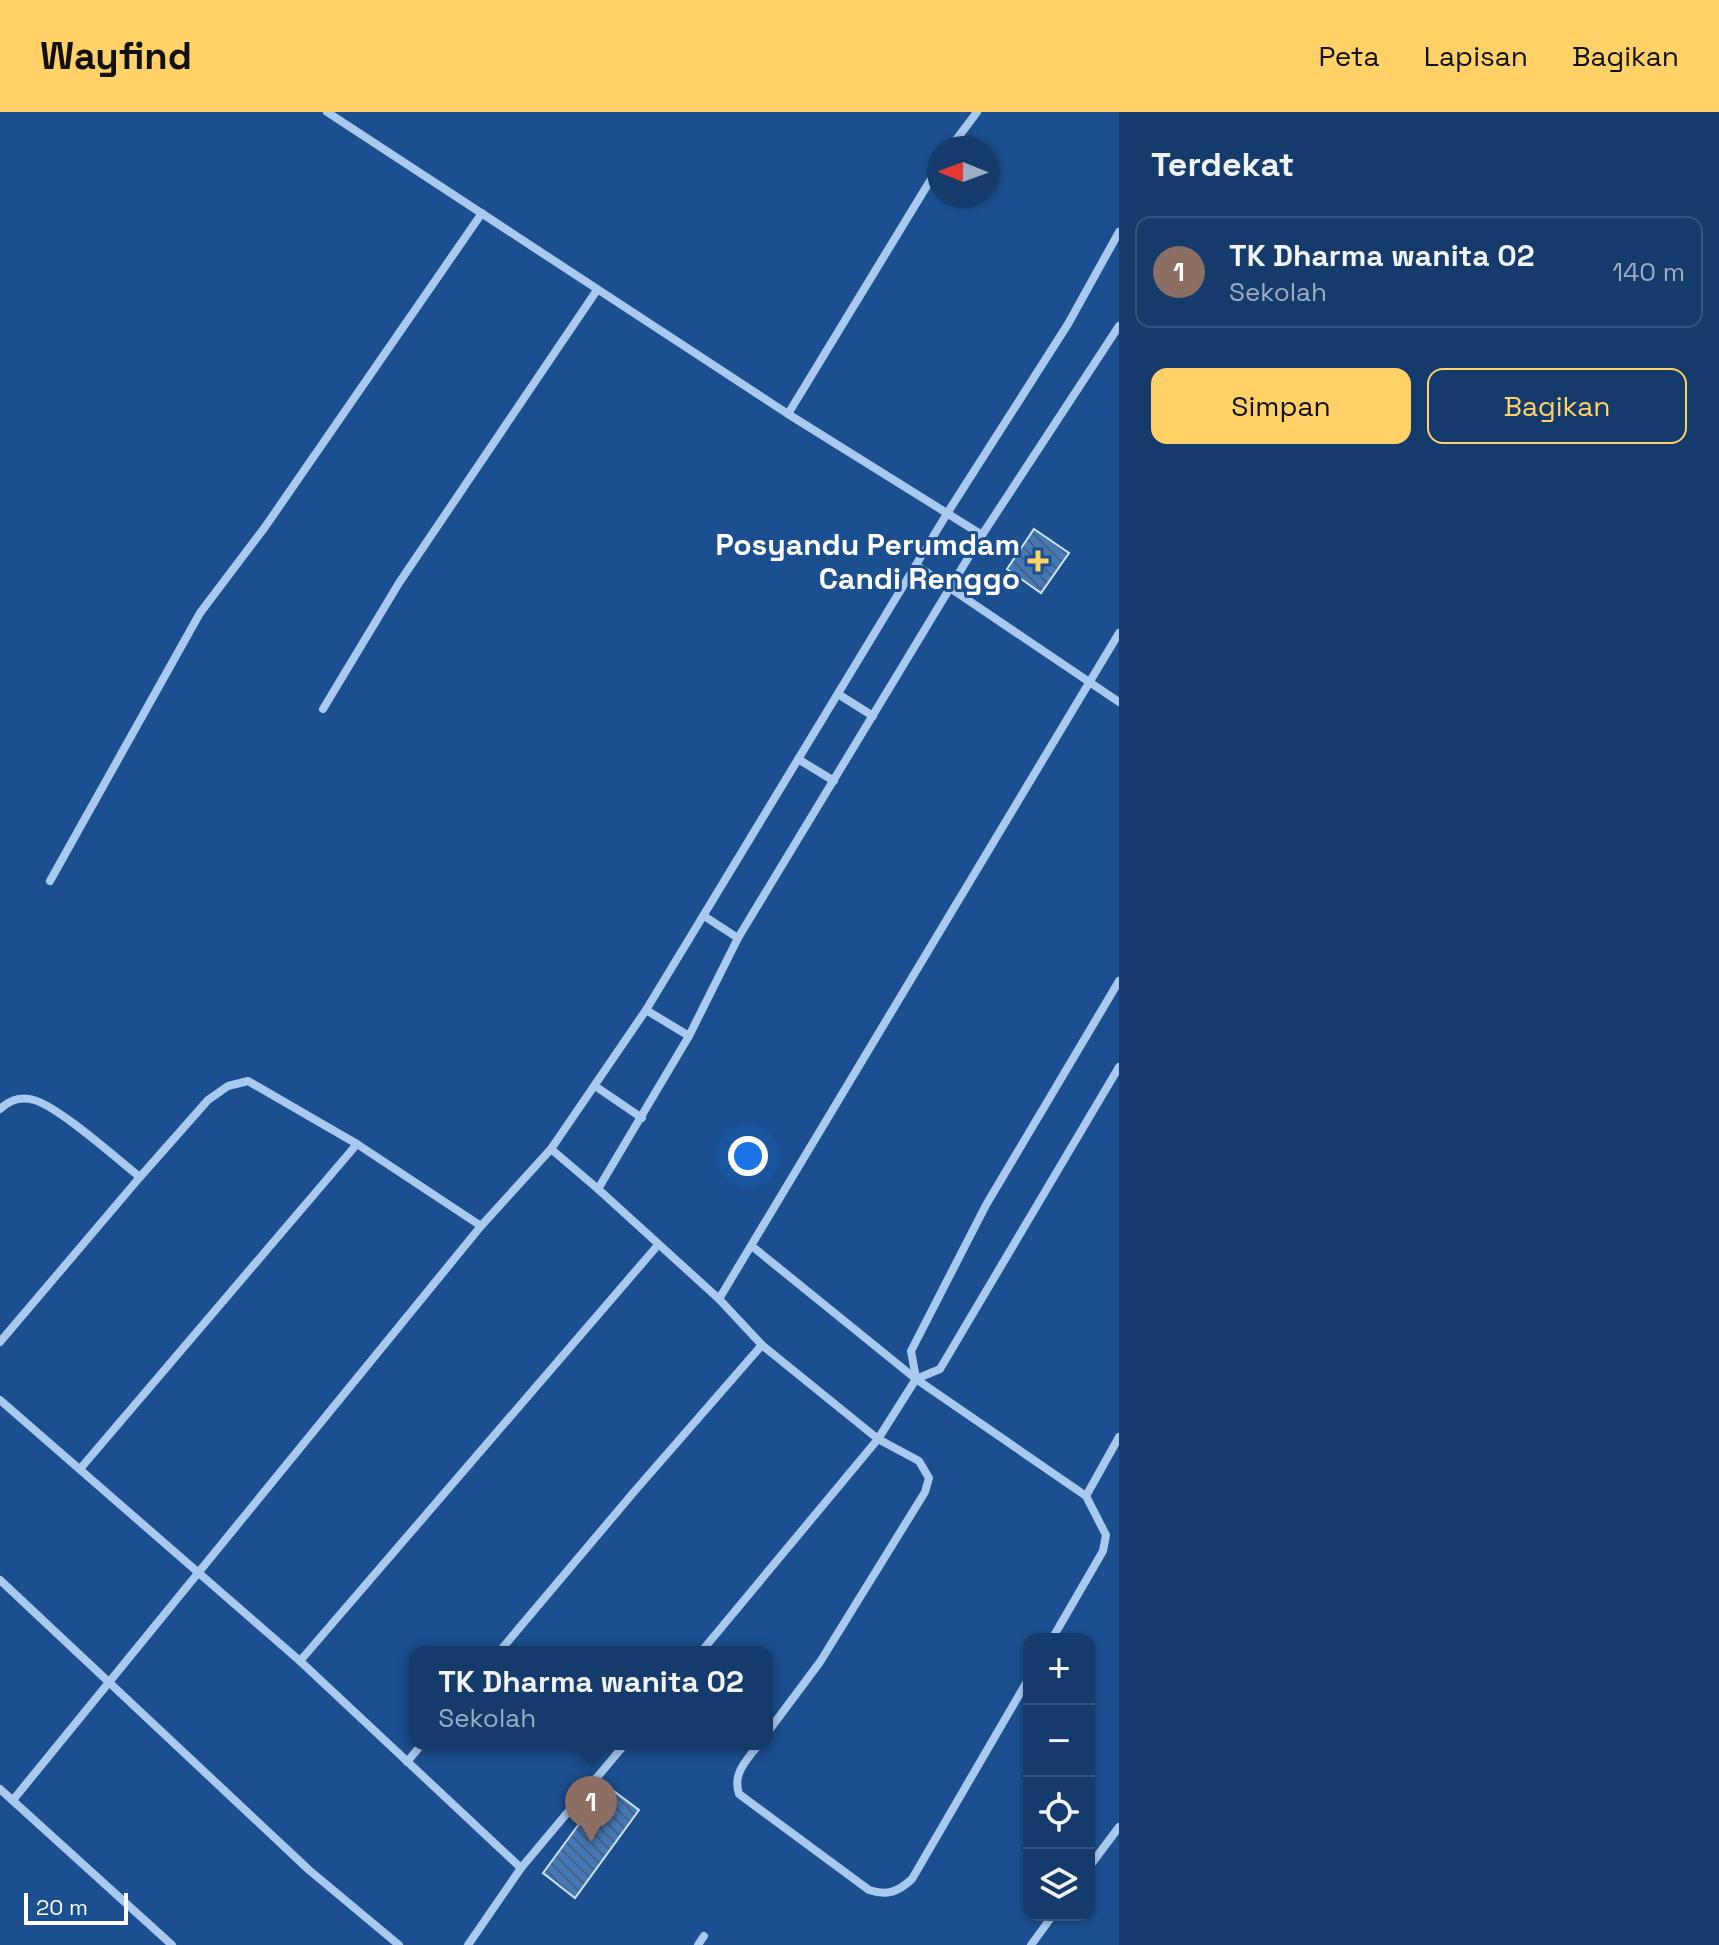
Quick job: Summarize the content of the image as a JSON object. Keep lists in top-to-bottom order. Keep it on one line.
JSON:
{"places":{"health":["Posyandu Perumdam Candi Renggo"]},"scale_bar":"20 m","north":"left","page":{"header":"Wayfind","nav":["Peta","Lapisan","Bagikan"],"heading":"Terdekat","list":[{"mark":"1","name":"TK Dharma wanita 02","note":"Sekolah","value":"140 m"}],"buttons":["Simpan","Bagikan"],"map_buttons":["+","−"],"popup":["TK Dharma wanita 02","Sekolah"],"pins":"1","scale":"20 m"}}
